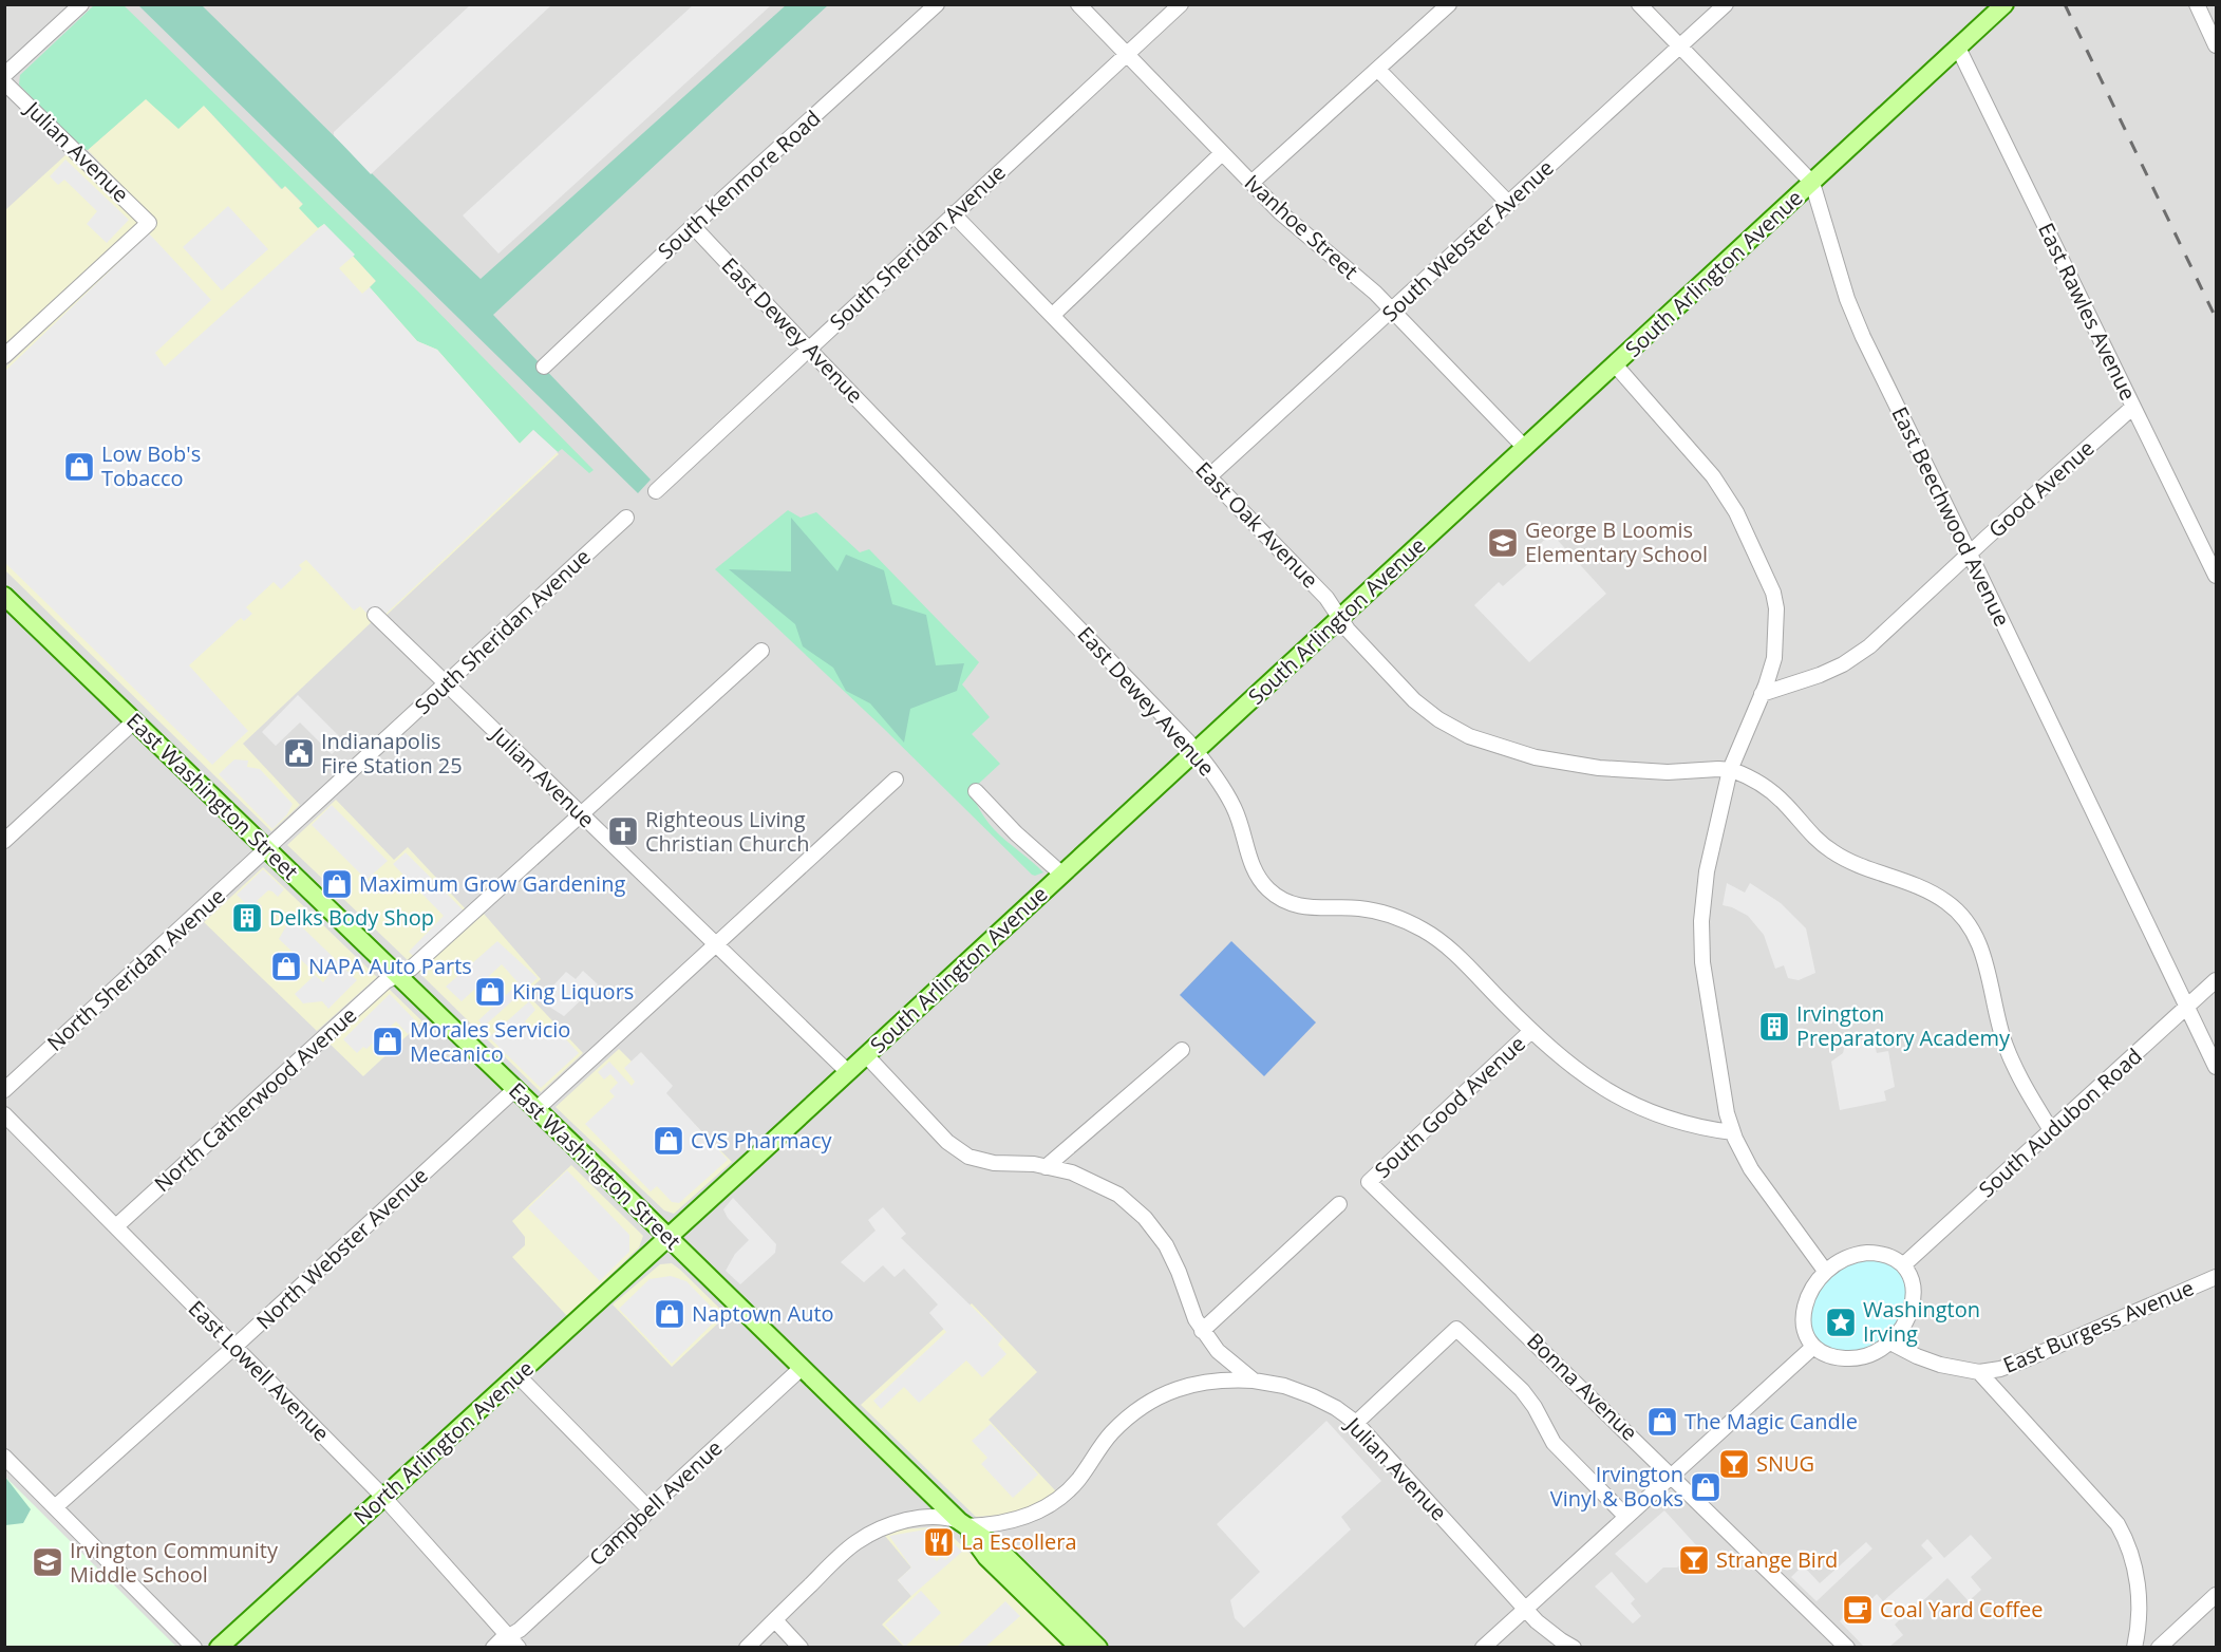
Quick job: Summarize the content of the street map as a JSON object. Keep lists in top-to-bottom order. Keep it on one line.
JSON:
{"streets":{"main road":["South Arlington Avenue","East Washington Street","North Arlington Avenue"],"street":["Julian Avenue","South Kenmore Road","Ivanhoe Street","South Webster Avenue","South Sheridan Avenue","East Rawles Avenue","East Dewey Avenue","Good Avenue","East Beechwood Avenue","East Oak Avenue","North Sheridan Avenue","North Catherwood Avenue","South Good Avenue","South Audubon Road","North Webster Avenue","East Burgess Avenue","East Lowell Avenue","Bonna Avenue","Campbell Avenue"]},"crossings":[["Julian Avenue","South Sheridan Avenue"],["Julian Avenue","South Arlington Avenue"],["Julian Avenue","North Catherwood Avenue"],["South Kenmore Road","East Dewey Avenue"],["Ivanhoe Street","South Webster Avenue"],["Ivanhoe Street","South Sheridan Avenue"],["Ivanhoe Street","South Arlington Avenue"],["South Webster Avenue","East Beechwood Avenue"],["South Webster Avenue","East Oak Avenue"],["South Sheridan Avenue","East Dewey Avenue"],["South Sheridan Avenue","East Oak Avenue"],["South Sheridan Avenue","East Washington Street"],["South Sheridan Avenue","North Sheridan Avenue"],["South Arlington Avenue","East Rawles Avenue"],["South Arlington Avenue","East Dewey Avenue"],["South Arlington Avenue","East Beechwood Avenue"],["South Arlington Avenue","East Oak Avenue"],["South Arlington Avenue","East Washington Street"],["South Arlington Avenue","North Arlington Avenue"],["East Rawles Avenue","Good Avenue"],["East Dewey Avenue","South Good Avenue"],["Good Avenue","East Beechwood Avenue"],["East Beechwood Avenue","South Audubon Road"],["East Oak Avenue","South Audubon Road"],["East Washington Street","North Sheridan Avenue"],["East Washington Street","North Catherwood Avenue"],["East Washington Street","North Webster Avenue"],["East Washington Street","North Arlington Avenue"],["East Washington Street","Campbell Avenue"],["North Catherwood Avenue","East Lowell Avenue"],["South Good Avenue","Bonna Avenue"],["North Webster Avenue","East Lowell Avenue"],["East Lowell Avenue","North Arlington Avenue"],["East Lowell Avenue","Campbell Avenue"]],"places":{"shop":["Low Bob's Tobacco","Maximum Grow Gardening","NAPA Auto Parts","King Liquors","Morales Servicio Mecanico","CVS Pharmacy","Naptown Auto","The Magic Candle","Irvington Vinyl & Books"],"school or university":["George B Loomis Elementary School","Irvington Community Middle School"],"public building":["Indianapolis Fire Station 25"],"church":["Righteous Living Christian Church"],"building":["Delks Body Shop","Irvington Preparatory Academy"],"place":["Washington Irving"],"bar":["SNUG","Strange Bird"],"restaurant":["La Escollera"],"cafe":["Coal Yard Coffee"]}}
